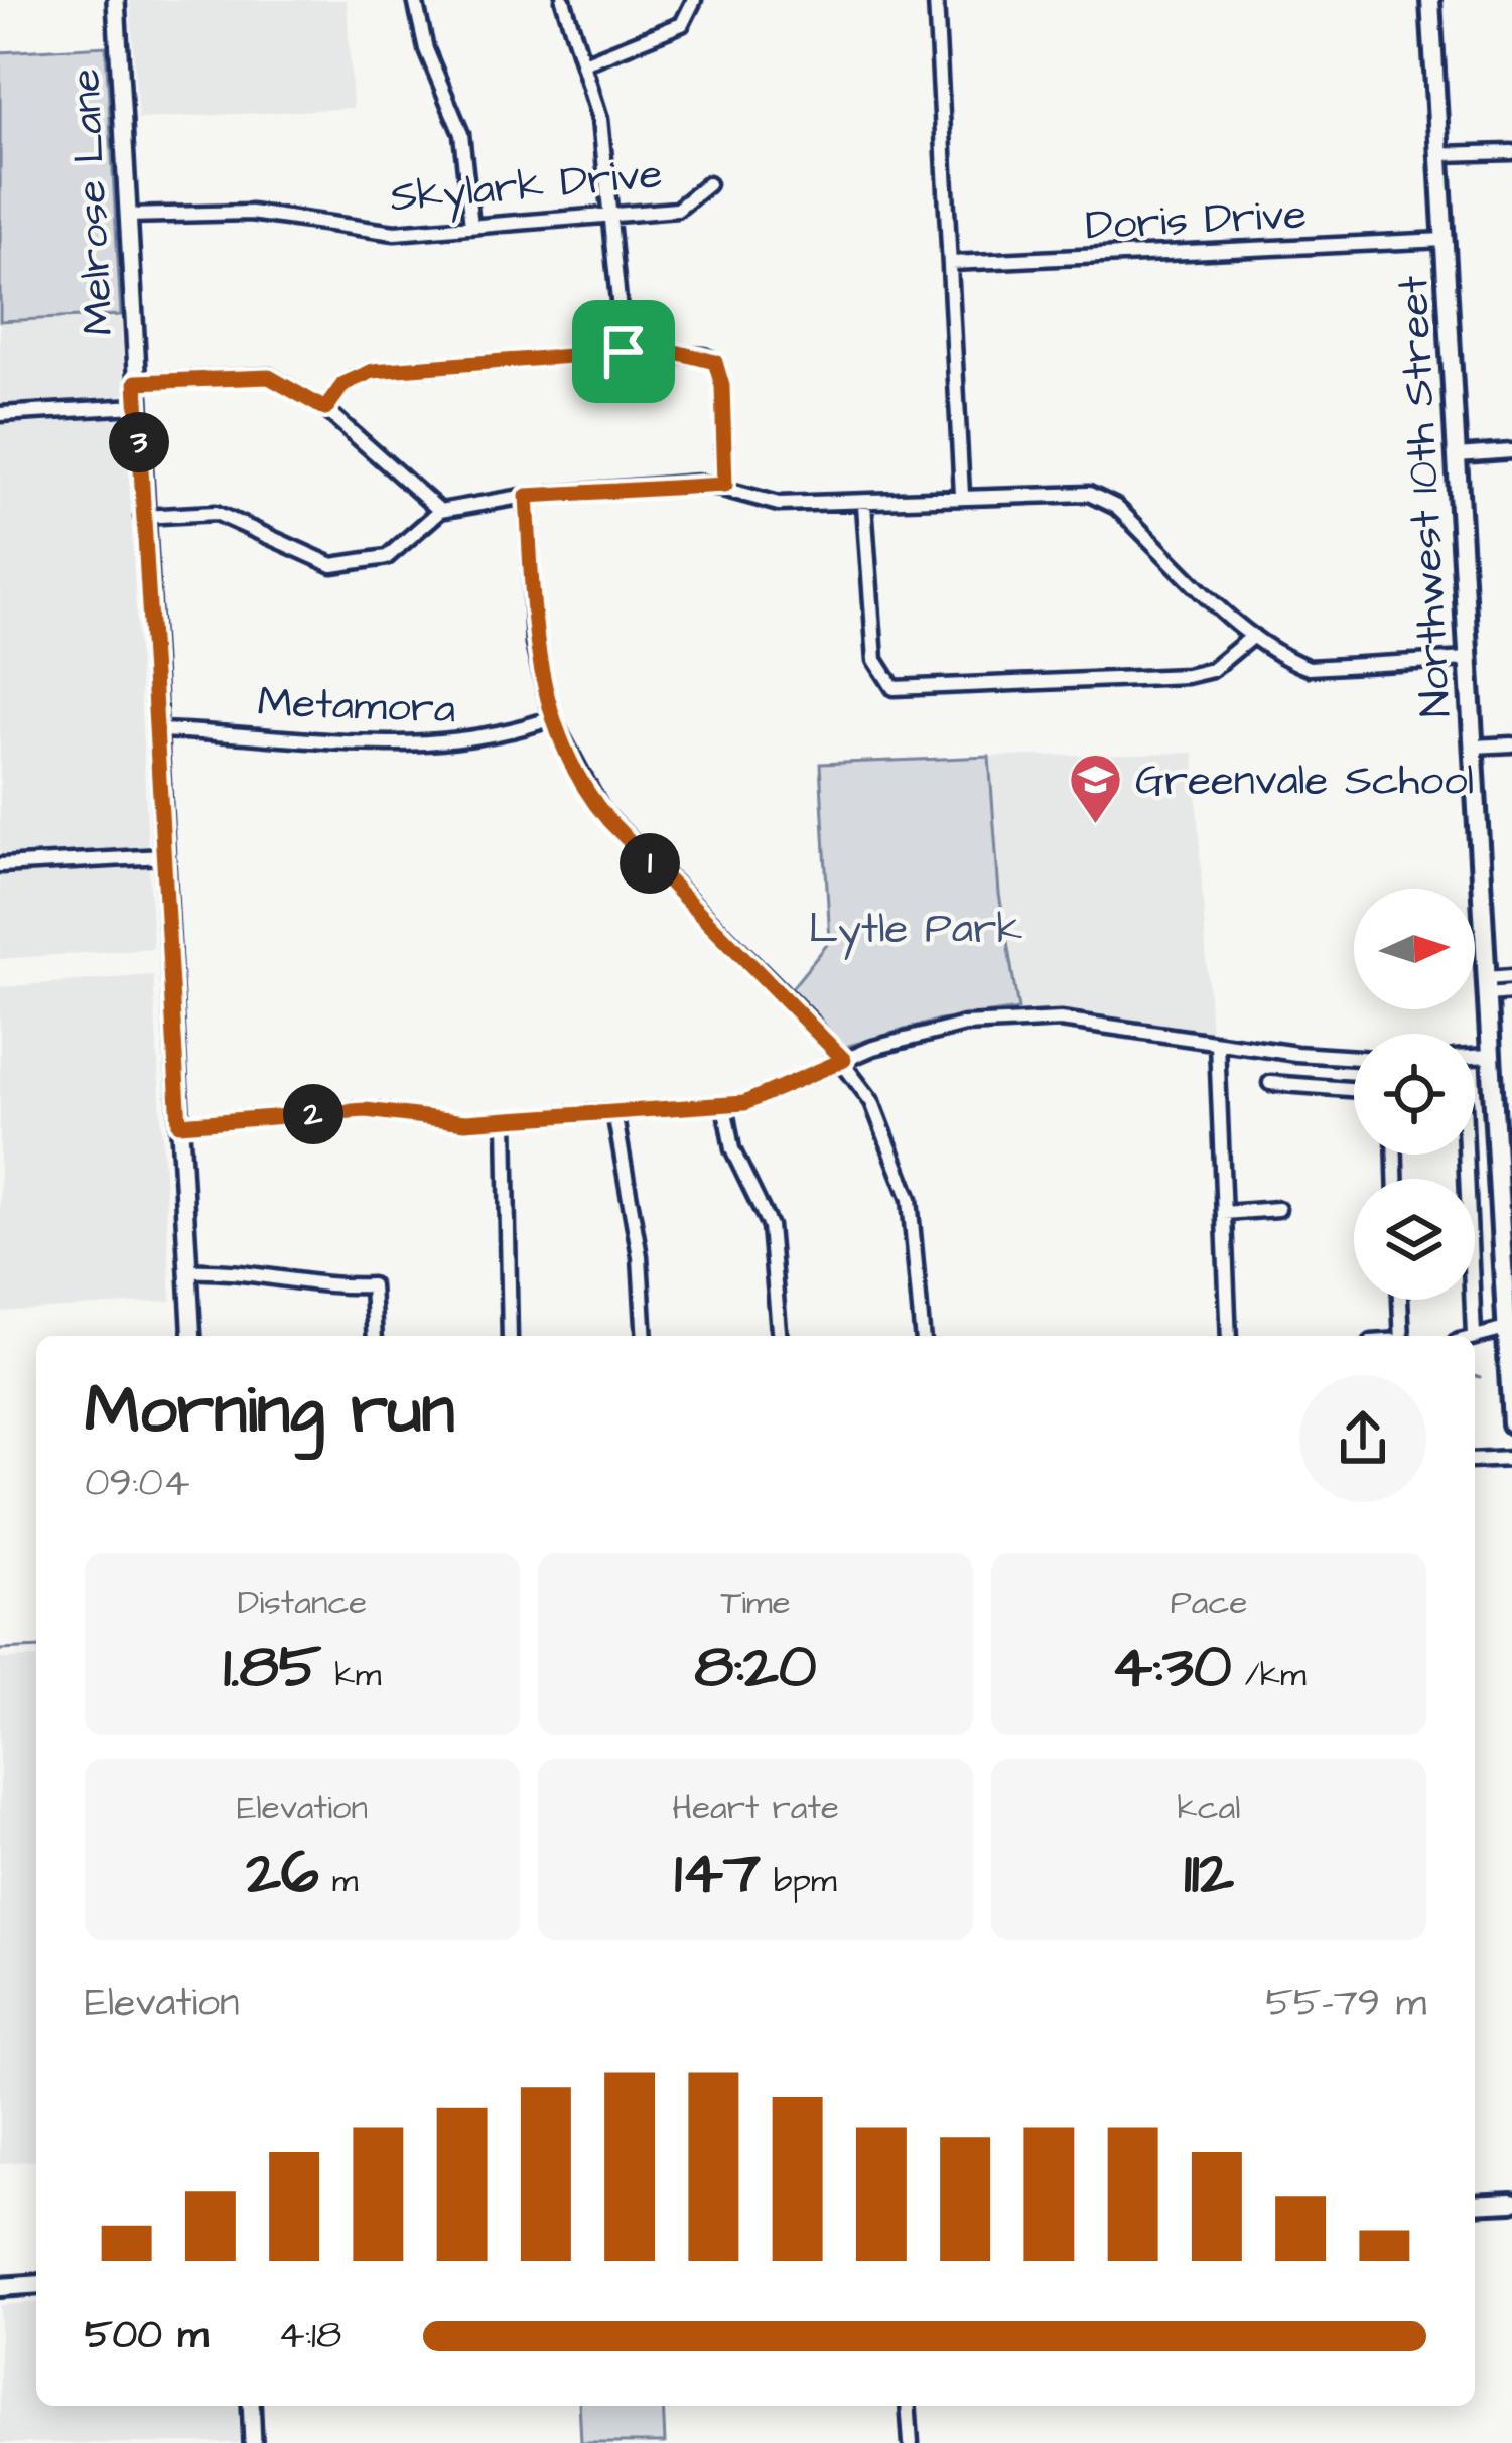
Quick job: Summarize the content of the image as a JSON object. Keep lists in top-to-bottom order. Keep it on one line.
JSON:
{"streets":{"main road":["Northwest 10th Street"],"street":["Skylark Drive","Melrose Lane","Doris Drive","Metamora"]},"crossings":[["Skylark Drive","Melrose Lane"],["Melrose Lane","Metamora"],["Doris Drive","Northwest 10th Street"]],"parks":["Lytle Park"],"places":{"school or university":["Greenvale School"]},"north":"right","page":{"pins":["3","1","2"],"heading":["Morning run","09:04"],"stats":[["Distance","1.85 km"],["Time","8:20"],["Pace","4:30 /km"],["Elevation","26 m"],["Heart rate","147 bpm"],["kcal","112"]],"chart":["Elevation","55–79 m"],"list":[{"name":"500 m","note":"4:18"}]}}
